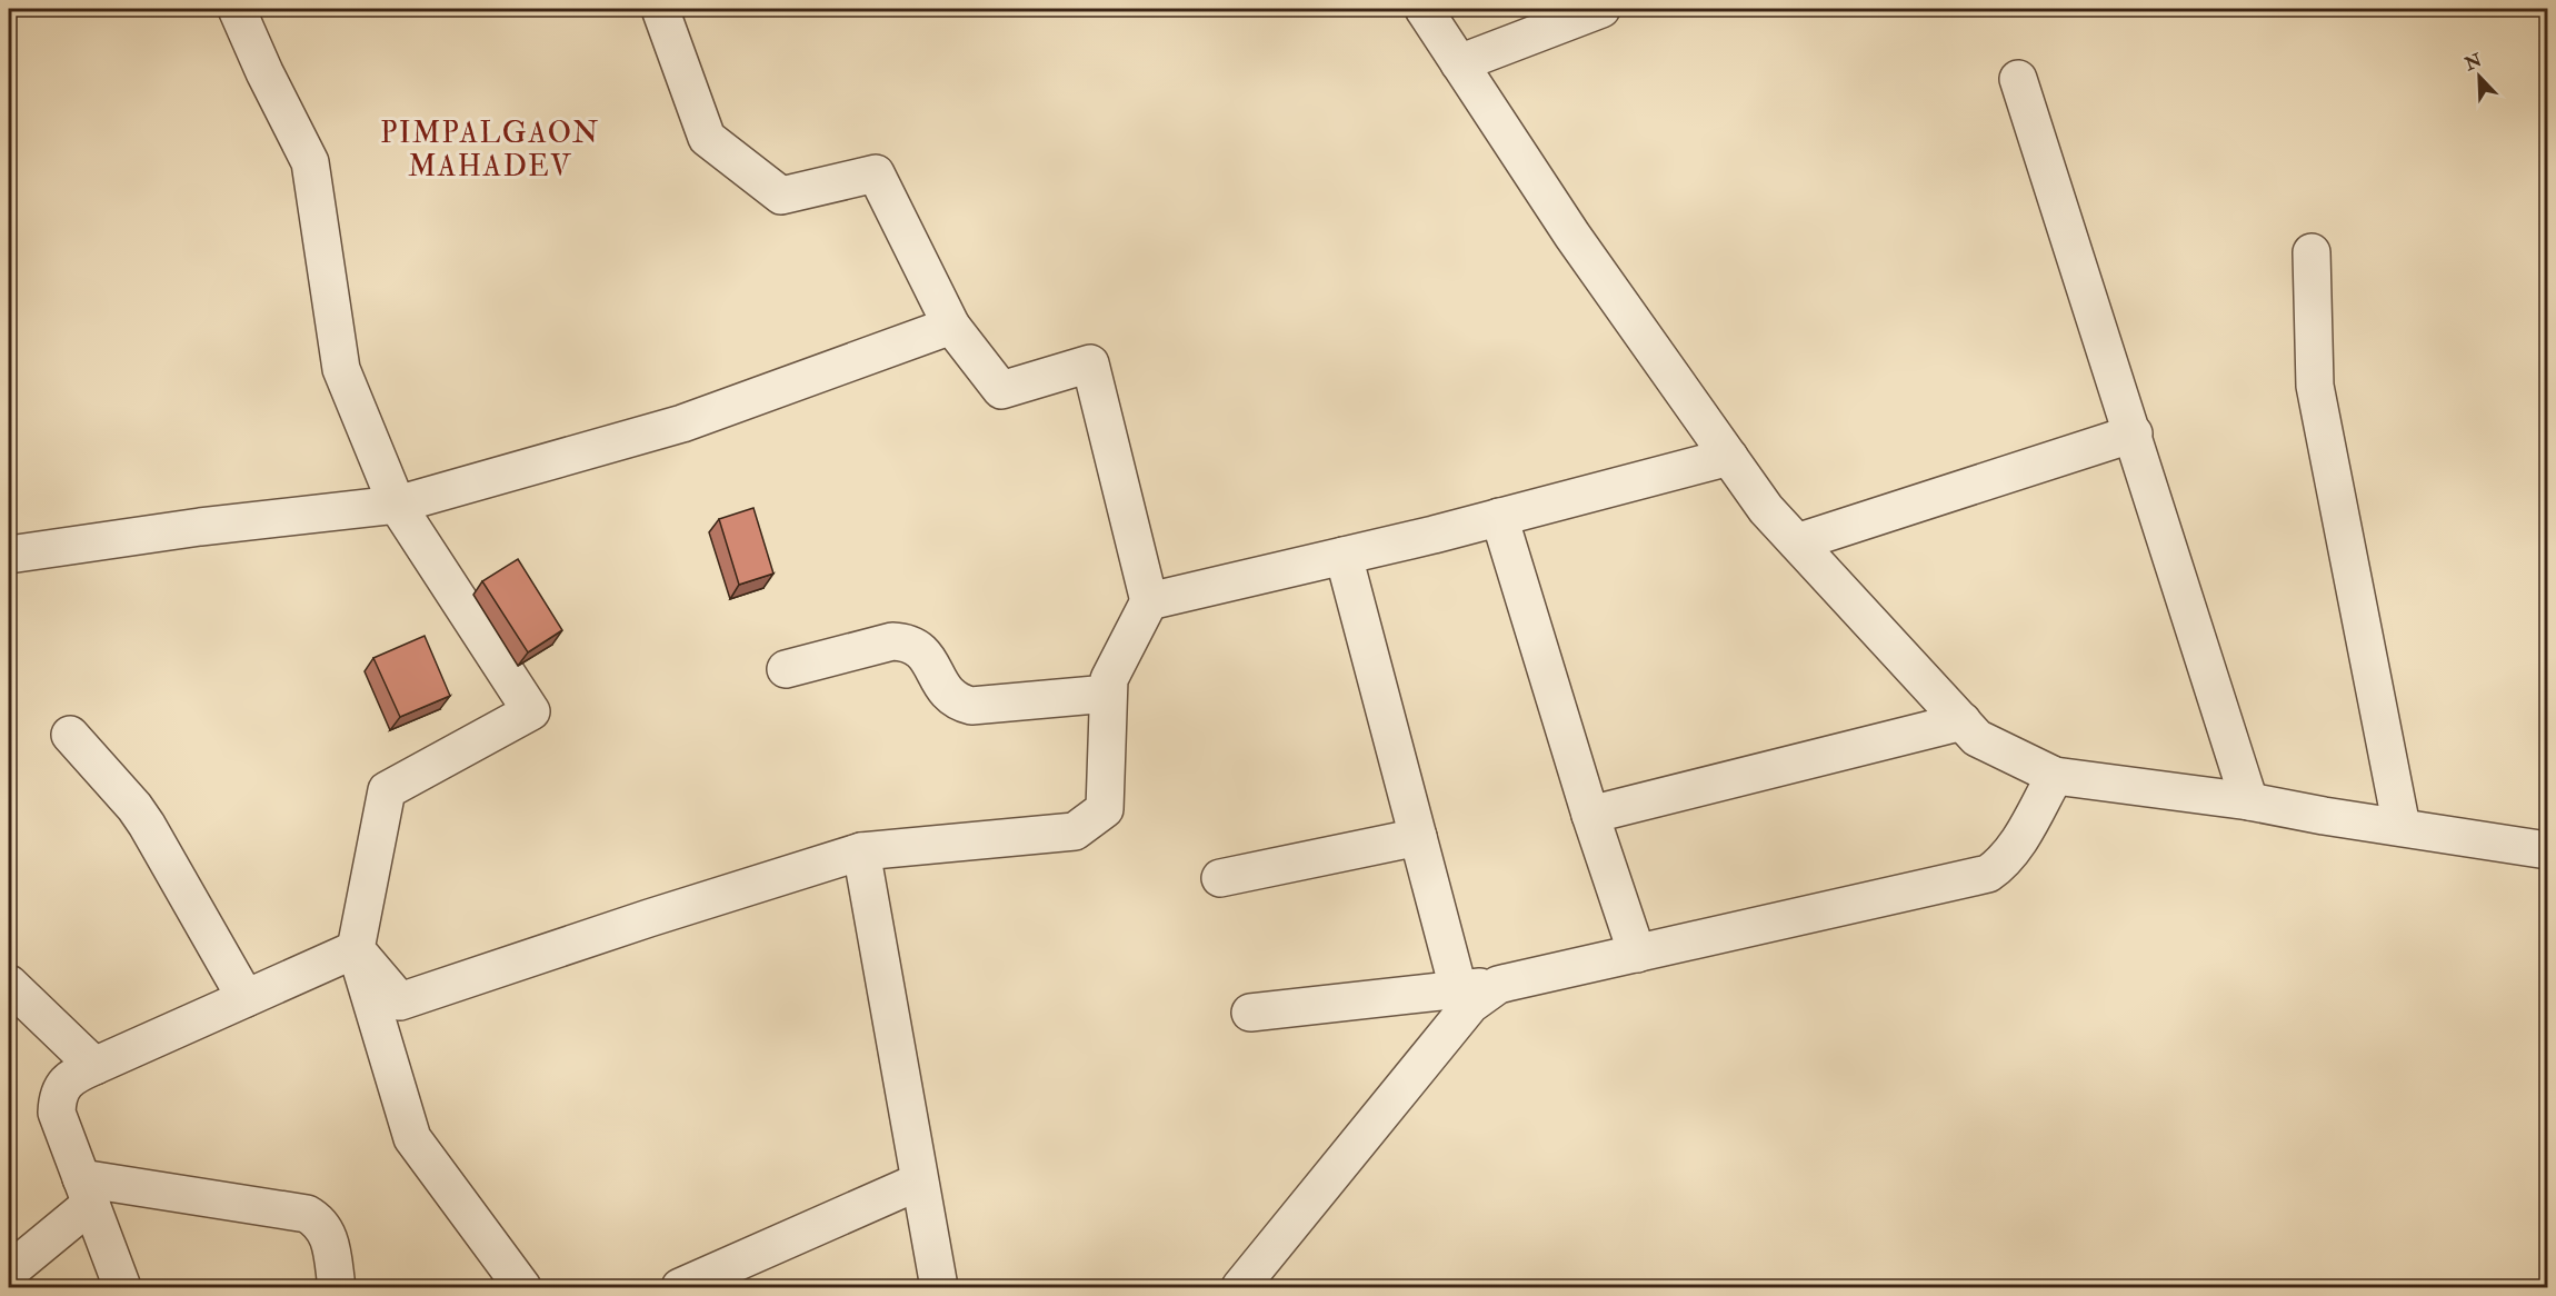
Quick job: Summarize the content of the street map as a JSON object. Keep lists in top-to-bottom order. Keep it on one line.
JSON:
{"districts":["PIMPALGAON MAHADEV"],"north":"top left"}
